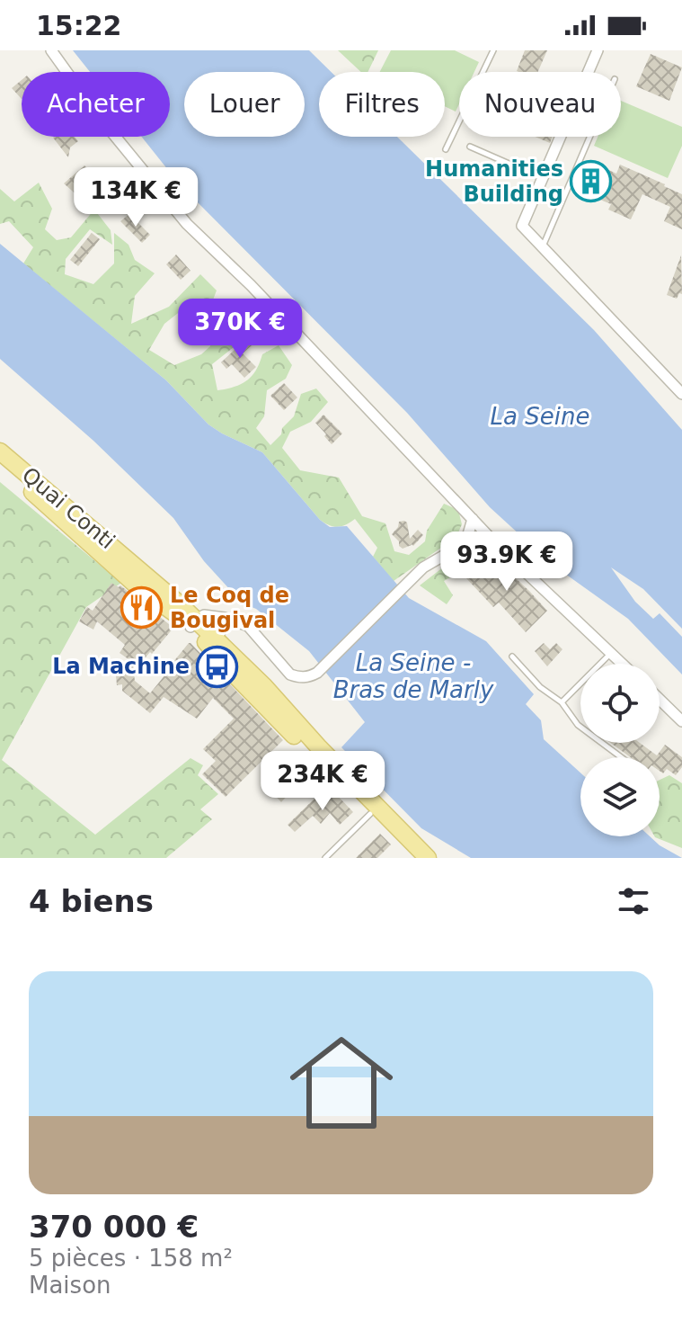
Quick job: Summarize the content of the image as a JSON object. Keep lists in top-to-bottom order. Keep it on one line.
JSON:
{"streets":{"main road":["Quai Conti"]},"water":["La Seine","La Seine - Bras de Marly"],"places":{"building":["Humanities Building"],"restaurant":["Le Coq de Bougival"],"bus stop":["La Machine"]},"page":{"status":"15:22","chip":["Acheter","Louer","Filtres","Nouveau"],"price":["134K €","370K €","93.9K €","234K €"],"heading":"4 biens","list":[{"name":"370 000 €","note":"5 pièces · 158 m² · Maison"}]}}
